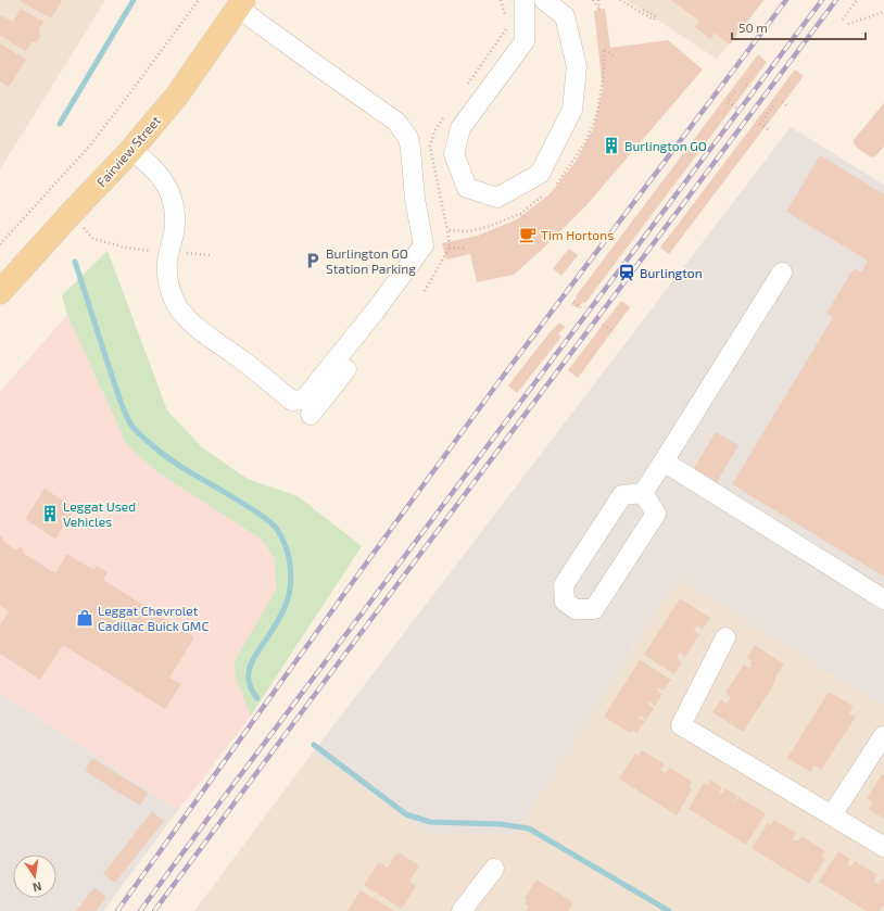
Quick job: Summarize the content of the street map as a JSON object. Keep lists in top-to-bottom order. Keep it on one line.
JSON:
{"streets":{"main road":["Fairview Street"]},"places":{"building":["Burlington GO","Leggat Used Vehicles"],"cafe":["Tim Hortons"],"parking":["Burlington GO Station Parking"],"station":["Burlington"],"shop":["Leggat Chevrolet Cadillac Buick GMC"]},"scale_bar":"50 m","north":"bottom"}
